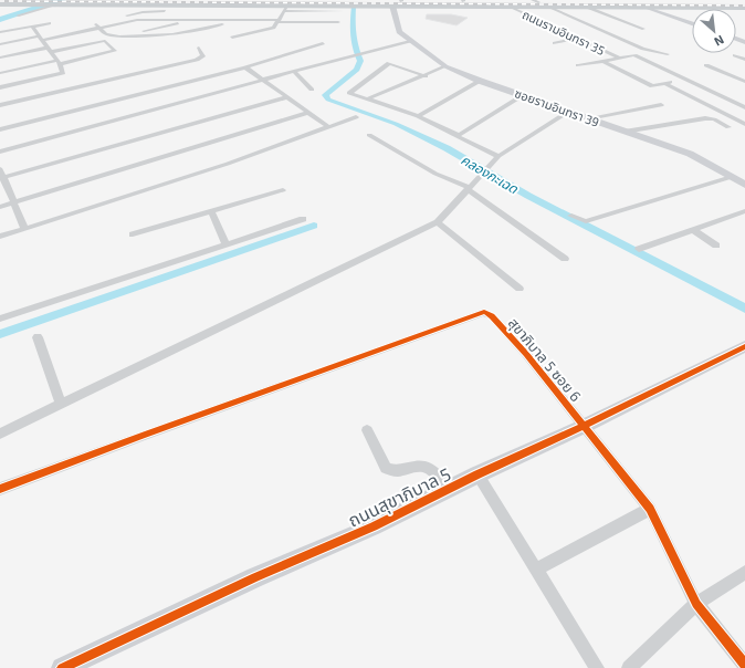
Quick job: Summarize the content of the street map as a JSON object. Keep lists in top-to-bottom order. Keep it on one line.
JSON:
{"streets":{"street":["ถนนรามอินทรา 35","ซอยรามอินทรา 39","สุขาภิบาล 5 ซอย 6","ถนนสุขาภิบาล 5"]},"crossings":[["สุขาภิบาล 5 ซอย 6","ถนนสุขาภิบาล 5"]],"water":["คลองกะเฉด"],"north":"bottom right"}
